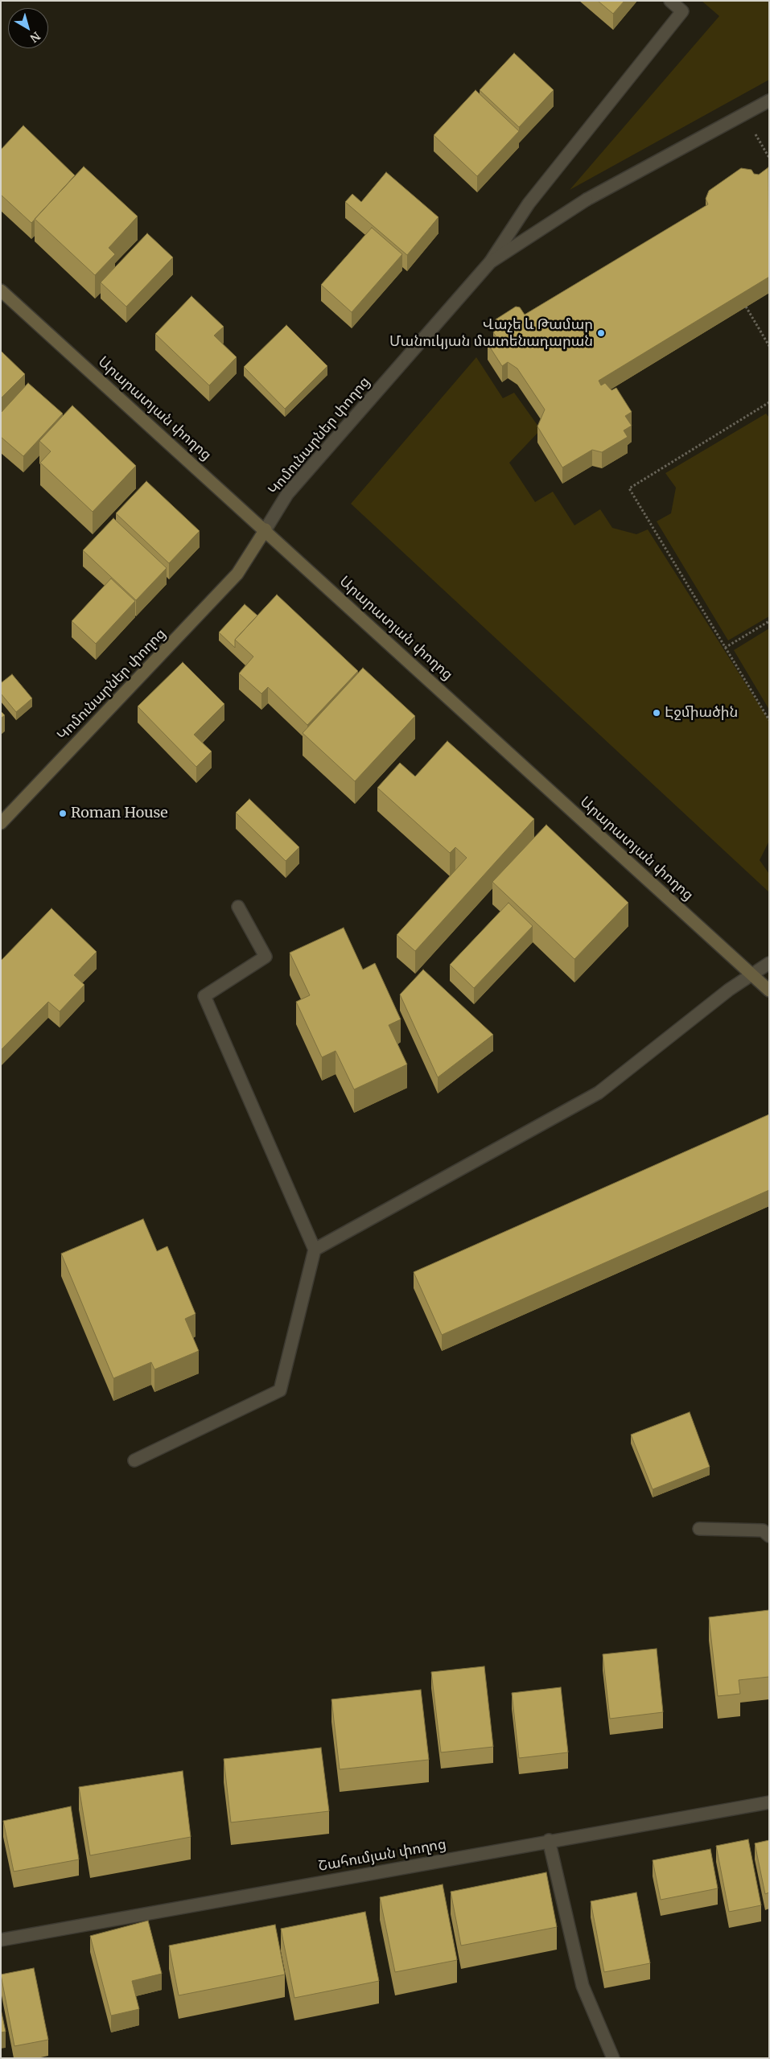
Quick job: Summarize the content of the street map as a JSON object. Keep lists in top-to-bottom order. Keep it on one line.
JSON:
{"streets":{"main road":["Արարատյան փողոց","Կոմունարներ փողոց"],"street":["Շահումյան փողոց"]},"crossings":[["Արարատյան փողոց","Կոմունարներ փողոց"]],"places":["Վաչե և Թամար Մանուկյան մատենադարան","Էջմիածին","Roman House"],"north":"bottom right"}
